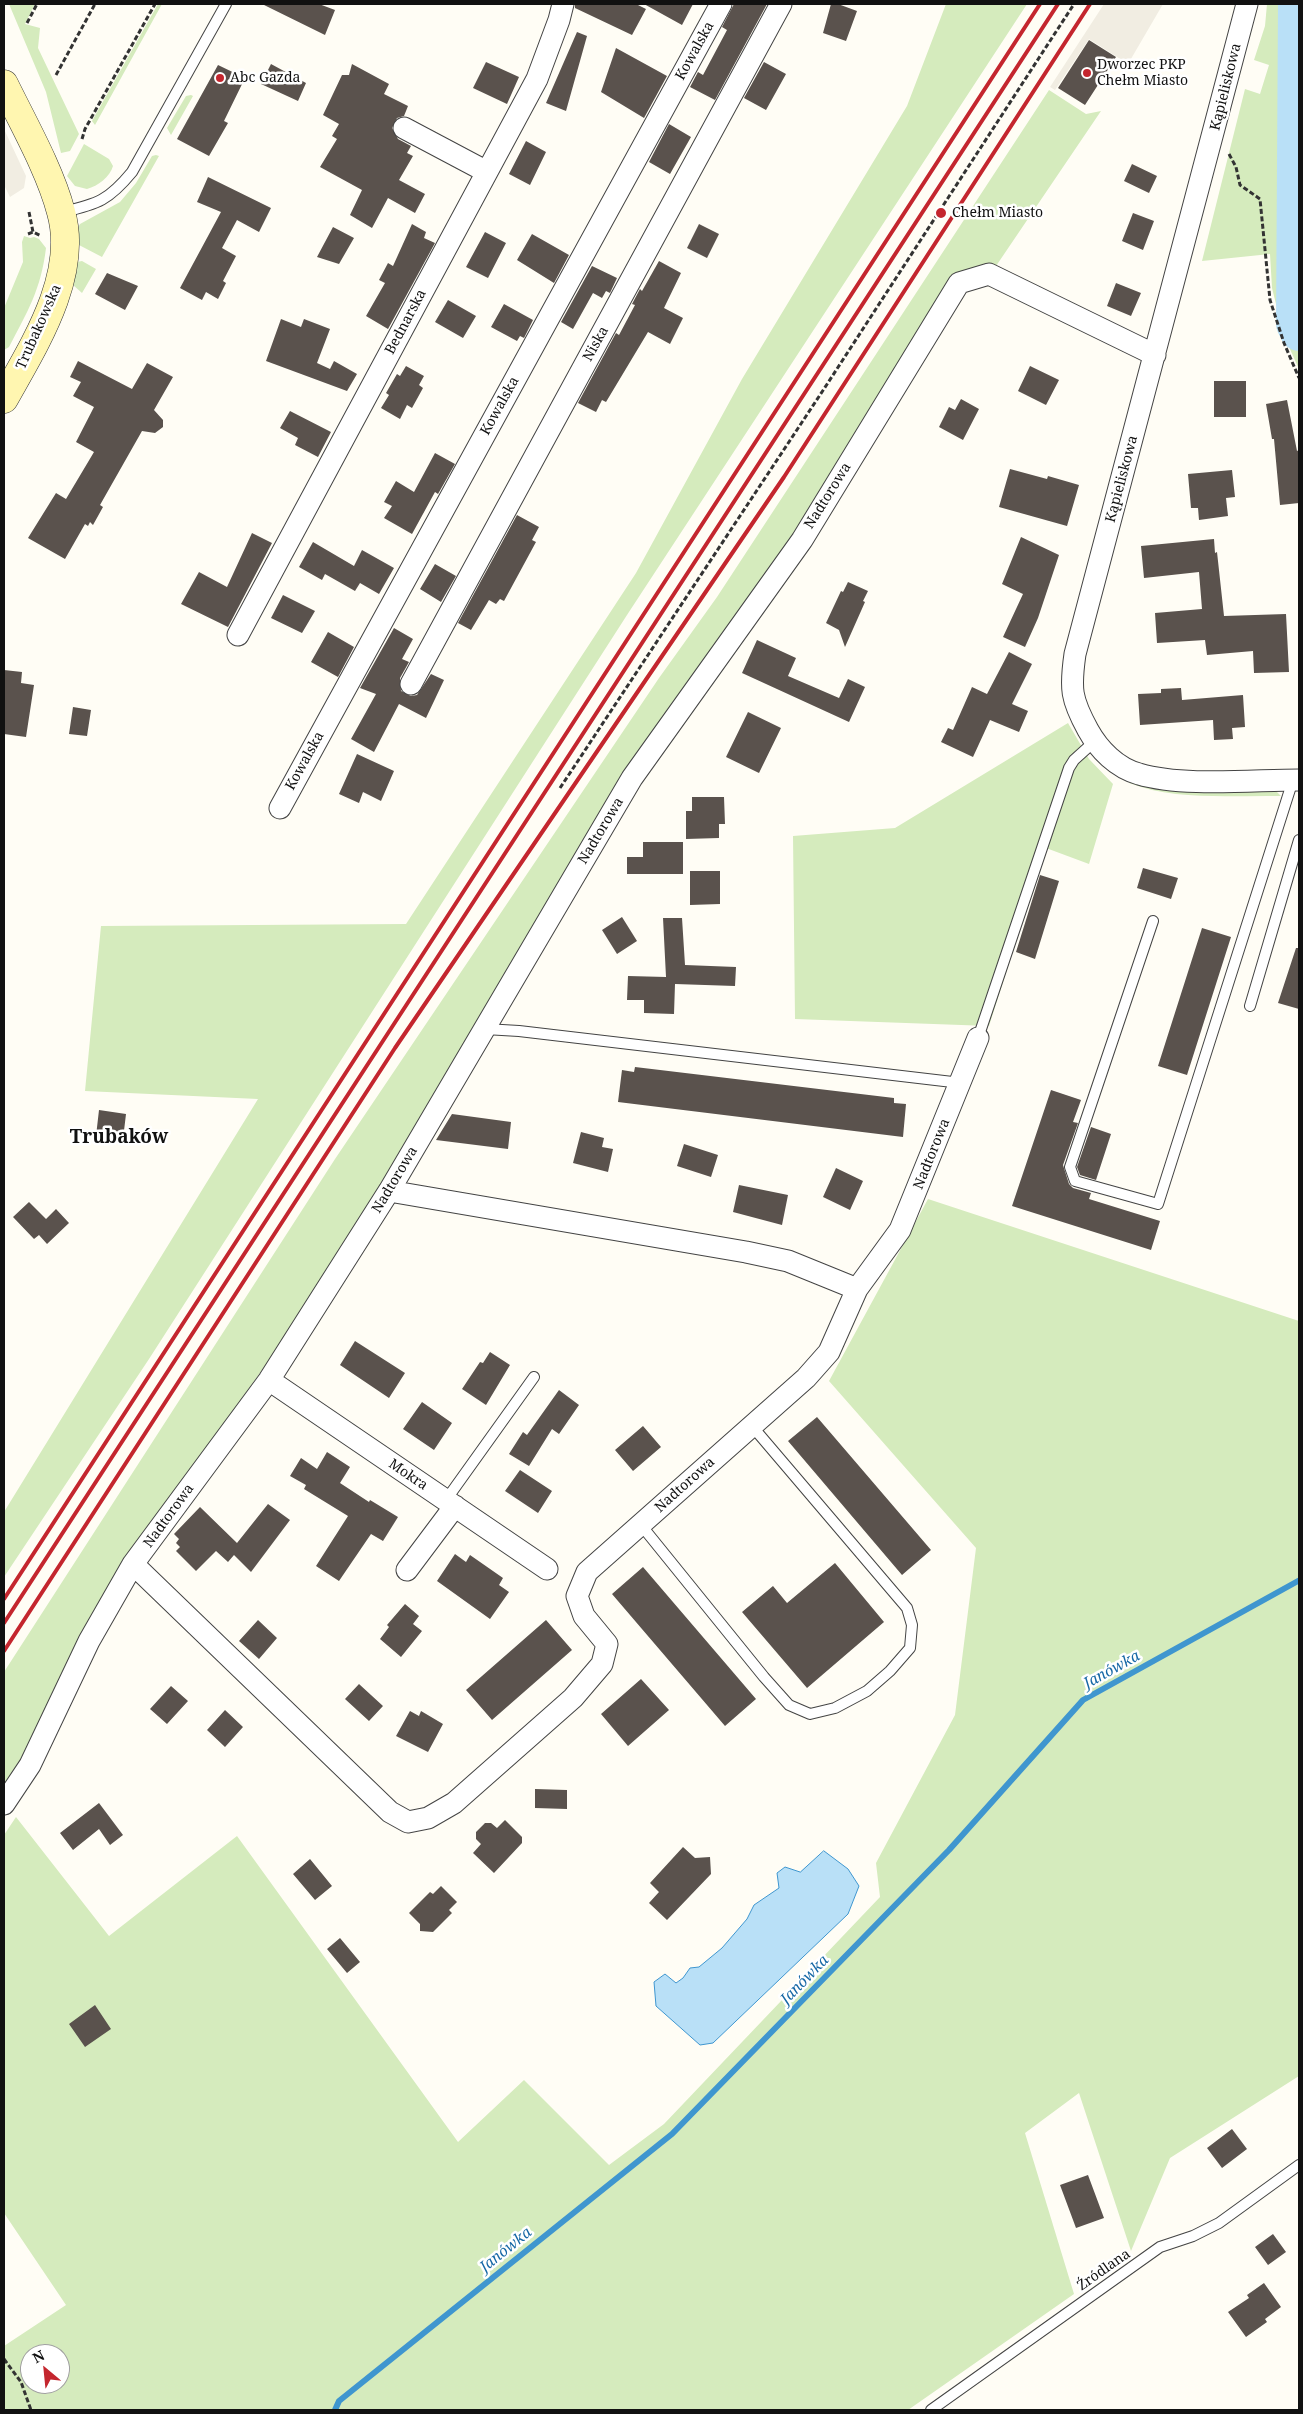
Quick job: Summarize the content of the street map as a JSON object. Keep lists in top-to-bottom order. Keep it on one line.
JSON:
{"streets":{"street":["Kowalska","Kąpieliskowa","Bednarska","Trubakowska","Niska","Nadtorowa","Mokra"],"lane":["Źródlana"]},"crossings":[["Kąpieliskowa","Nadtorowa"],["Nadtorowa","Mokra"]],"districts":["Trubaków"],"water":["Janówka"],"places":["Dworzec PKP Chełm Miasto","Abc Gazda","Chełm Miasto"],"north":"top left"}
